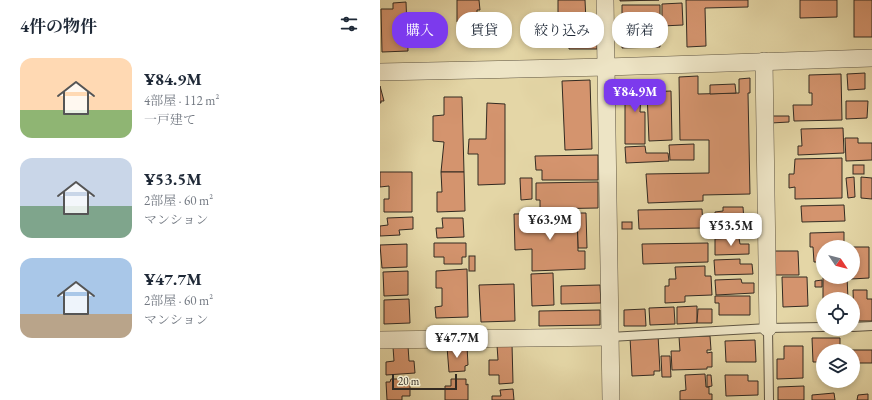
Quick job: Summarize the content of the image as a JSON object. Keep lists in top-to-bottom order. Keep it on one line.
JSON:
{"scale_bar":"20 m","north":"bottom right","page":{"heading":"4件の物件","chip":["購入","賃貸","絞り込み","新着"],"list":[{"name":"¥84.9M","note":"4部屋 · 112 m² · 一戸建て"},{"name":"¥53.5M","note":"2部屋 · 60 m² · マンション"},{"name":"¥47.7M","note":"2部屋 · 60 m² · マンション"}],"price":["¥84.9M","¥63.9M","¥53.5M","¥47.7M"],"scale":"20 m"}}
